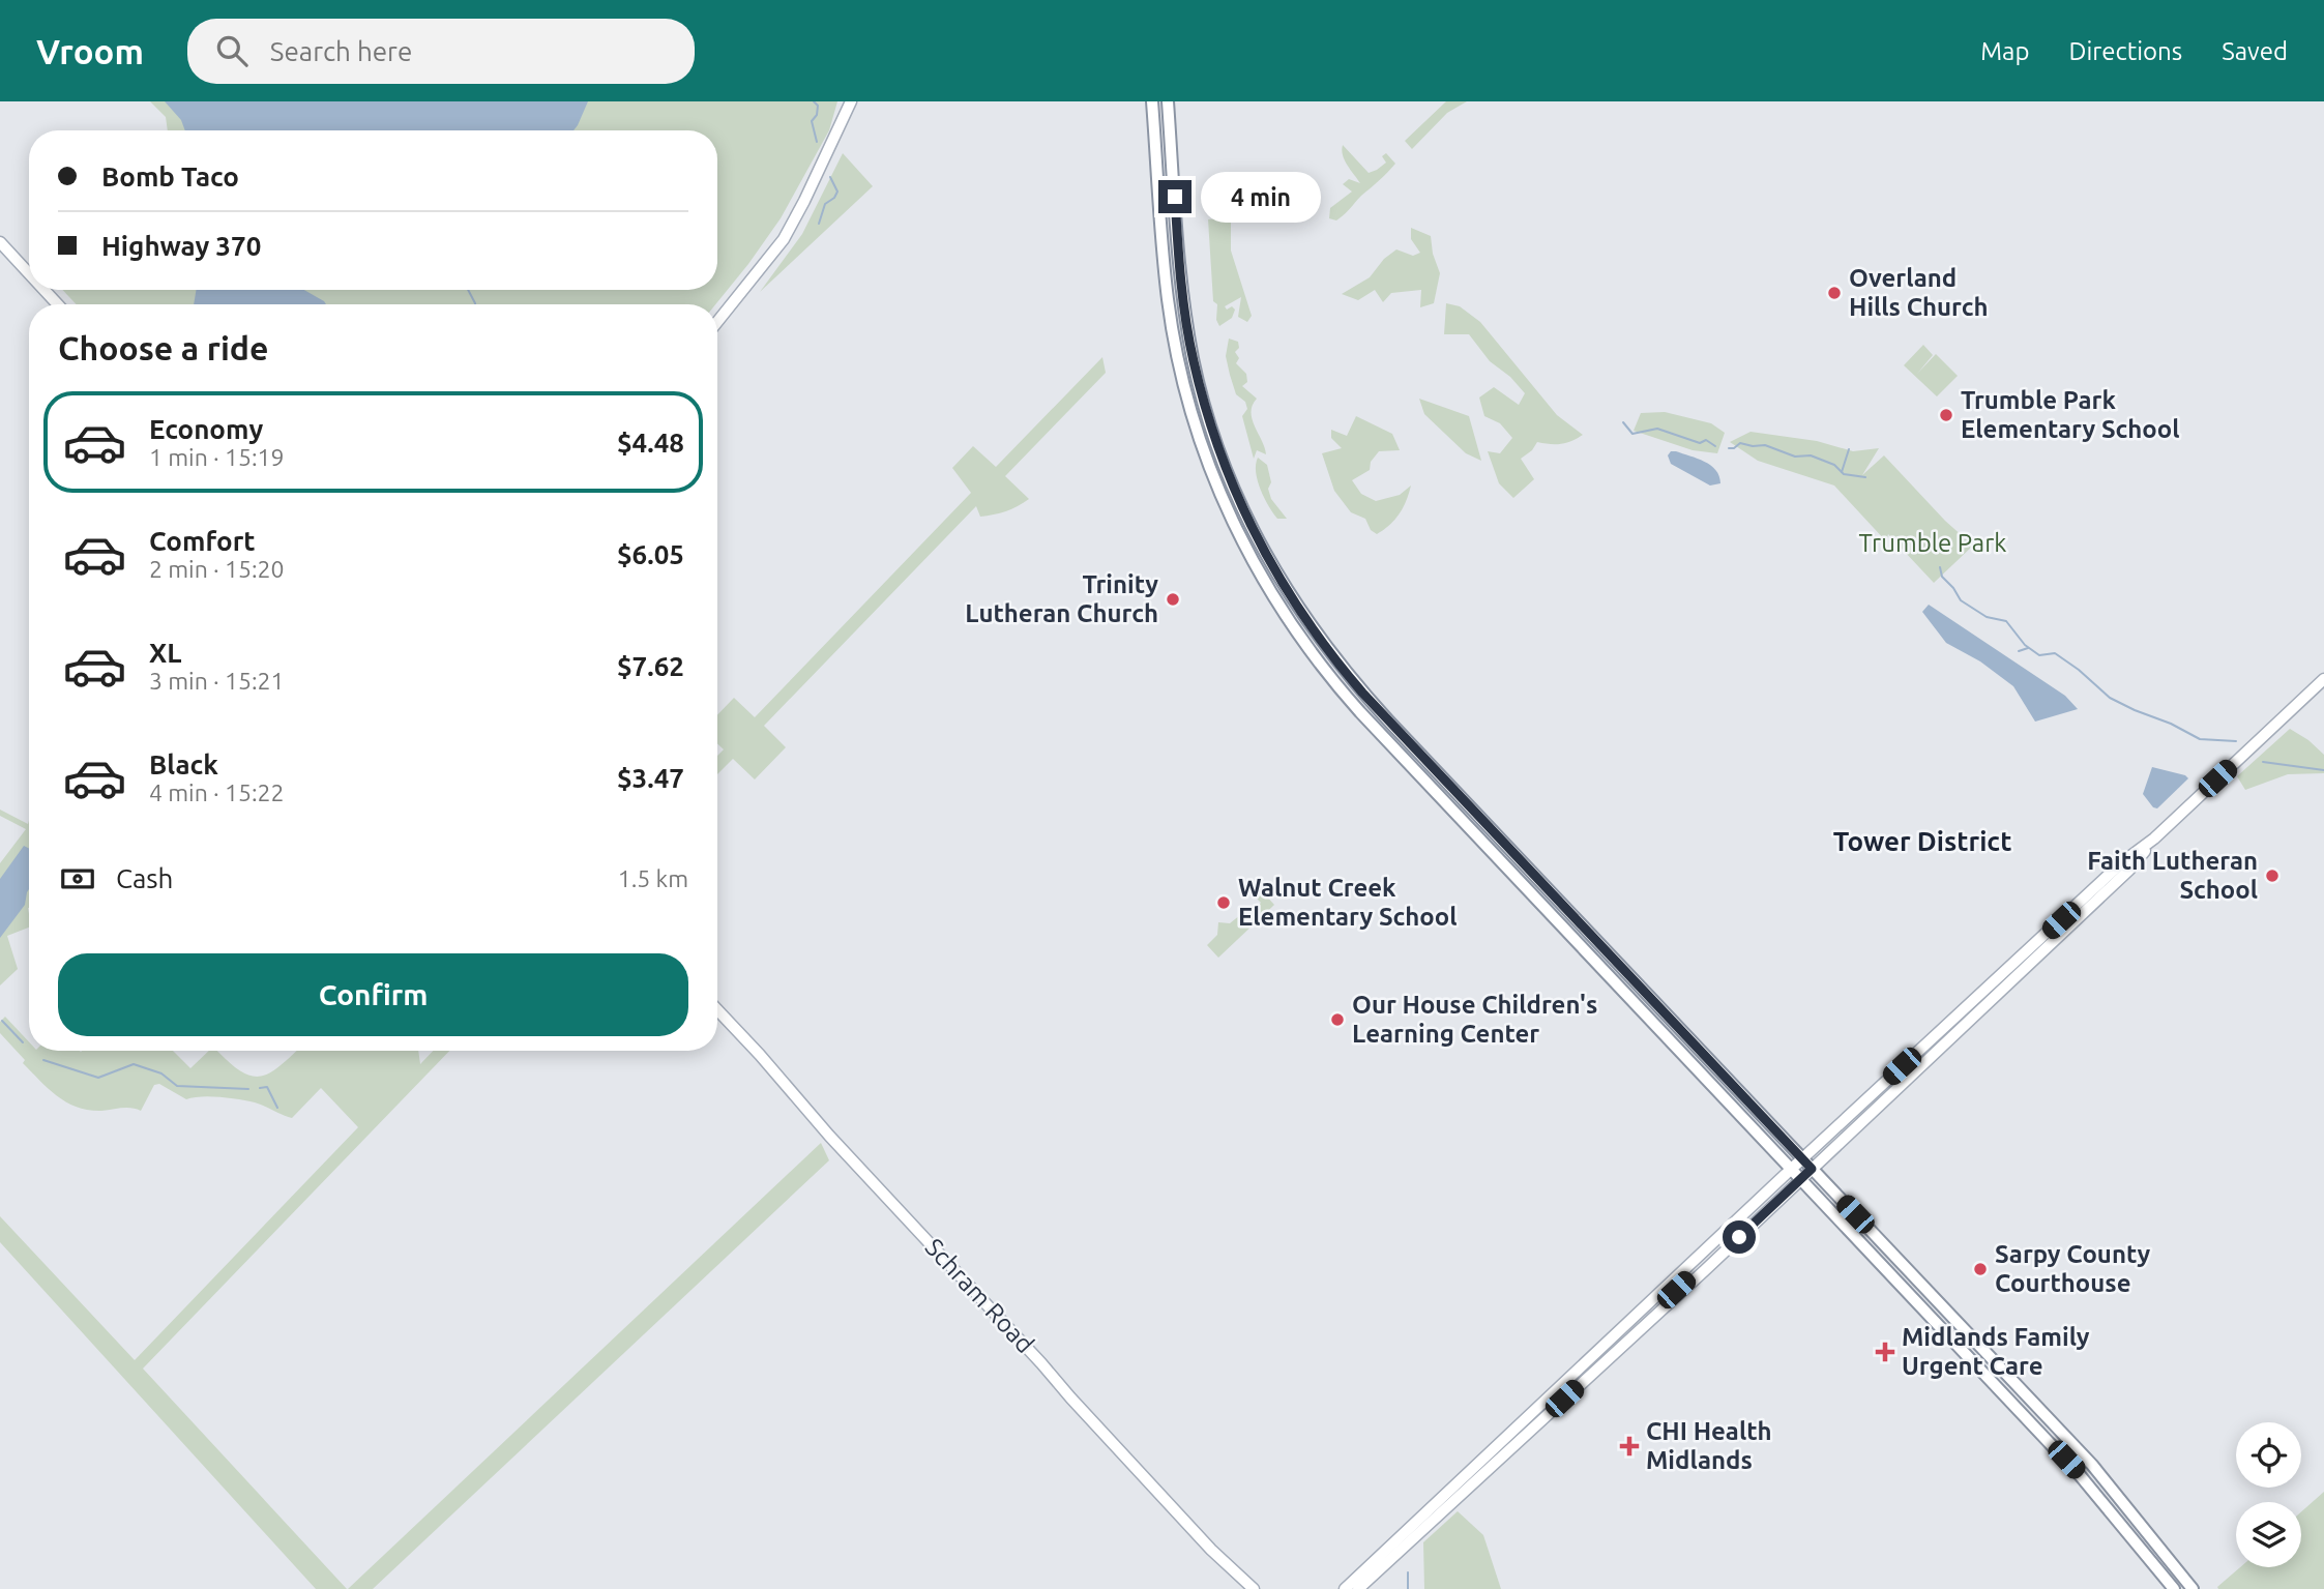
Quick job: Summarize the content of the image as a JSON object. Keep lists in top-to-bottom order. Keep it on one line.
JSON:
{"streets":{"main road":["Schram Road"]},"districts":["Tower District"],"parks":["Trumble Park"],"places":{"other":["Overland Hills Church","Trumble Park Elementary School","Trinity Lutheran Church","Faith Lutheran School","Walnut Creek Elementary School","Our House Children's Learning Center","Sarpy County Courthouse"],"health":["Midlands Family Urgent Care","CHI Health Midlands"]},"page":{"header":"Vroom","search":"Search here","nav":["Map","Directions","Saved"],"banner":["Bomb Taco","Highway 370"],"bubble":"4 min","heading":"Choose a ride","list":[{"name":"Economy","note":"1 min · 15:19","value":"$4.48"},{"name":"Comfort","note":"2 min · 15:20","value":"$6.05"},{"name":"XL","note":"3 min · 15:21","value":"$7.62"},{"name":"Black","note":"4 min · 15:22","value":"$3.47"}],"pay":["Cash","1.5 km"],"buttons":"Confirm"}}
